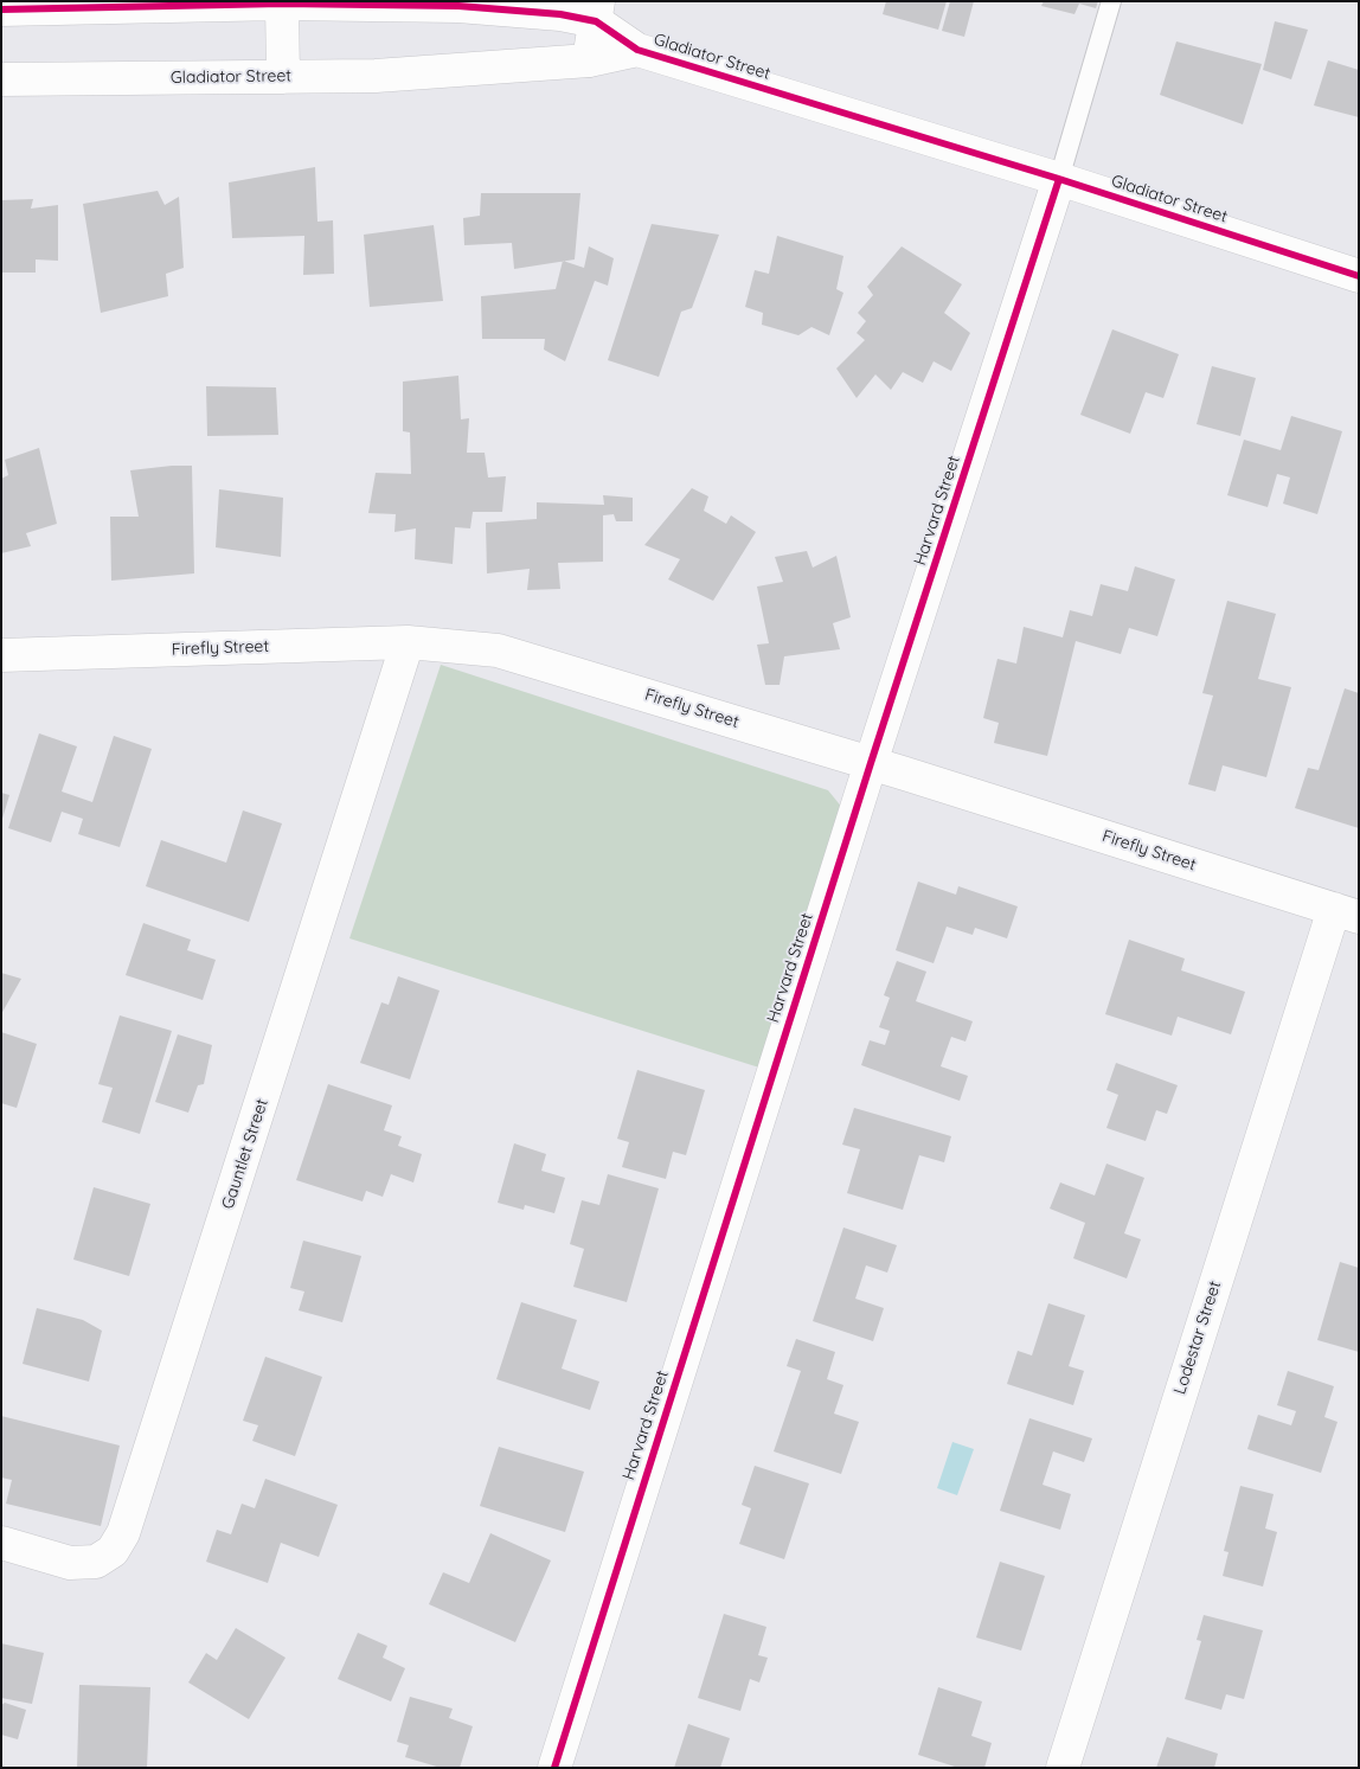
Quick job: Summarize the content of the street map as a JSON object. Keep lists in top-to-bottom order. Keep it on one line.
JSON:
{"streets":{"street":["Gladiator Street","Harvard Street","Firefly Street","Gauntlet Street","Lodestar Street"]},"crossings":[["Gladiator Street","Harvard Street"],["Harvard Street","Firefly Street"],["Firefly Street","Gauntlet Street"],["Firefly Street","Lodestar Street"]]}
